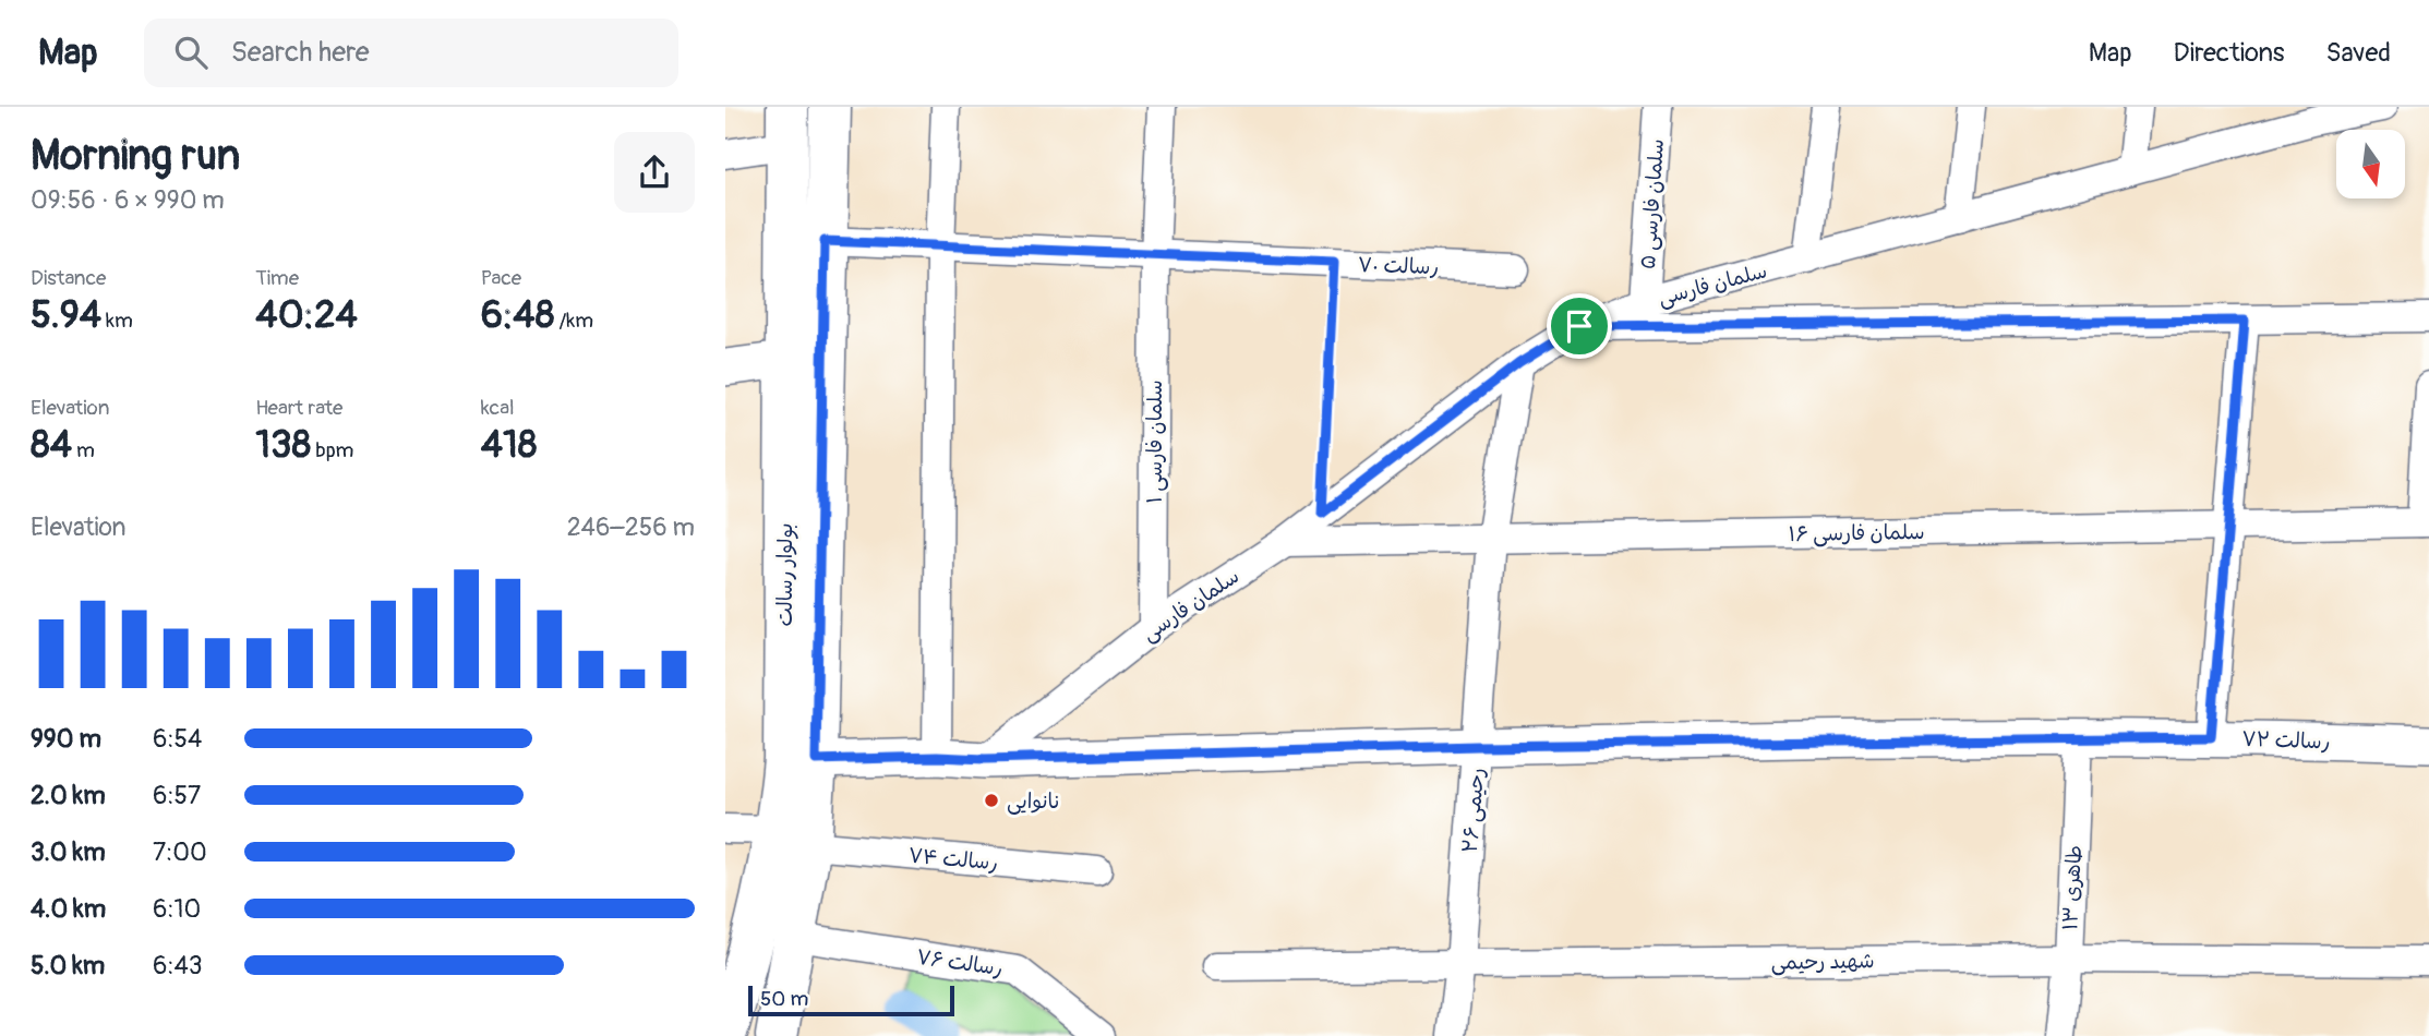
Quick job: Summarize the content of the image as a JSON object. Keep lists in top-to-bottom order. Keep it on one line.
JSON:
{"streets":{"main road":["بولوار رسالت"],"street":["سلمان فارسی ۵","رسالت ۷۰","سلمان فارسی","سلمان فارسی ۱","سلمان فارسی ۱۶","رسالت ۷۲","رحیمی ۲۶","رسالت ۷۴","طاهری ۱۳","شهید رحیمی","رسالت ۷۶"]},"crossings":[["سلمان فارسی ۵","سلمان فارسی"],["رسالت ۷۰","سلمان فارسی ۱"],["رسالت ۷۰","بولوار رسالت"],["سلمان فارسی","سلمان فارسی ۱"],["سلمان فارسی","سلمان فارسی ۱۶"],["سلمان فارسی","رسالت ۷۲"],["سلمان فارسی","رحیمی ۲۶"],["سلمان فارسی ۱۶","رحیمی ۲۶"],["بولوار رسالت","رسالت ۷۲"],["بولوار رسالت","رسالت ۷۴"],["بولوار رسالت","رسالت ۷۶"],["رسالت ۷۲","رحیمی ۲۶"],["رسالت ۷۲","طاهری ۱۳"],["رحیمی ۲۶","شهید رحیمی"],["طاهری ۱۳","شهید رحیمی"]],"places":["نانوایی"],"scale_bar":"50 m","north":"bottom","page":{"header":"Map","search":"Search here","nav":["Map","Directions","Saved"],"heading":["Morning run","09:56 · 6 × 990 m"],"stats":[["Distance","5.94 km"],["Time","40:24"],["Pace","6:48 /km"],["Elevation","84 m"],["Heart rate","138 bpm"],["kcal","418"]],"chart":["Elevation","246–256 m"],"list":[{"name":"990 m","note":"6:54"},{"name":"2.0 km","note":"6:57"},{"name":"3.0 km","note":"7:00"},{"name":"4.0 km","note":"6:10"},{"name":"5.0 km","note":"6:43"}],"scale":"50 m"}}
